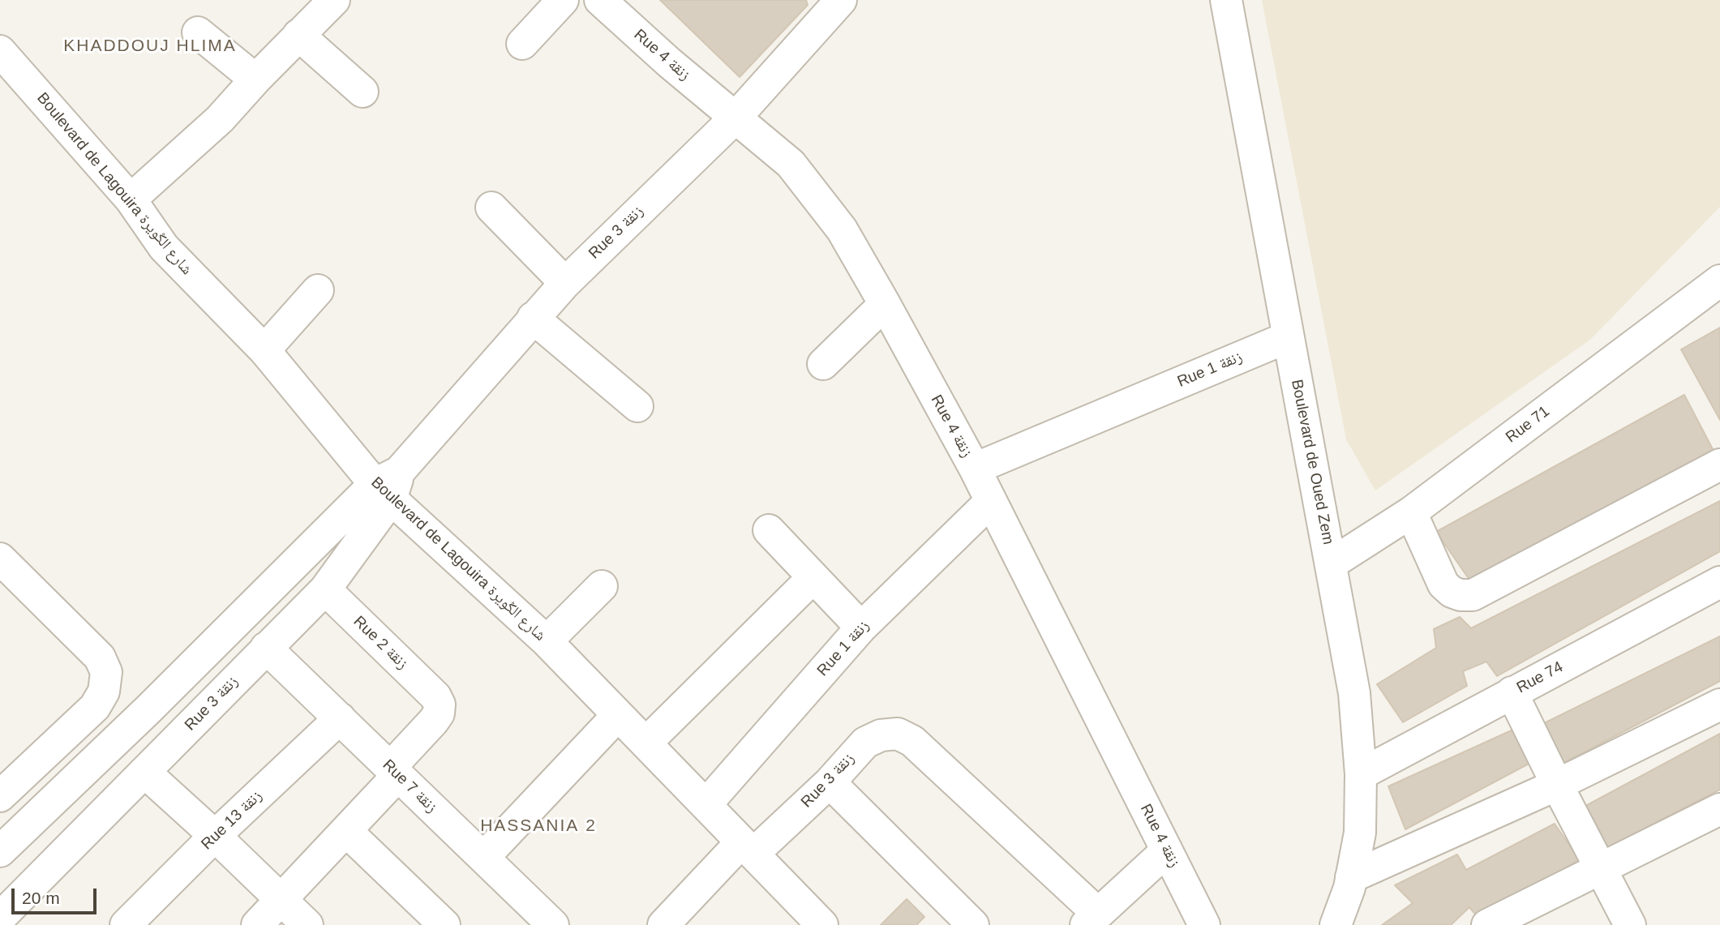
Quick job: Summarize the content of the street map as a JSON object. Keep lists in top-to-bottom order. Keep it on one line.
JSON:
{"streets":{"street":["Rue 4 زنقة","Boulevard de Lagouira شارع الڭويرة","Rue 3 زنقة","Rue 1 زنقة","Rue 71","Boulevard de Oued Zem","Rue 2 زنقة","Rue 74","Rue 7 زنقة","Rue 13 زنقة"]},"crossings":[["Rue 4 زنقة","Rue 3 زنقة"],["Rue 4 زنقة","Rue 1 زنقة"],["Boulevard de Lagouira شارع الڭويرة","Rue 3 زنقة"],["Boulevard de Lagouira شارع الڭويرة","Rue 1 زنقة"],["Rue 3 زنقة","Rue 2 زنقة"],["Rue 3 زنقة","Rue 7 زنقة"],["Rue 1 زنقة","Boulevard de Oued Zem"],["Rue 71","Boulevard de Oued Zem"],["Boulevard de Oued Zem","Rue 74"],["Rue 2 زنقة","Rue 7 زنقة"],["Rue 7 زنقة","Rue 13 زنقة"]],"districts":["KHADDOUJ HLIMA","HASSANIA 2"],"scale_bar":"20 m"}
